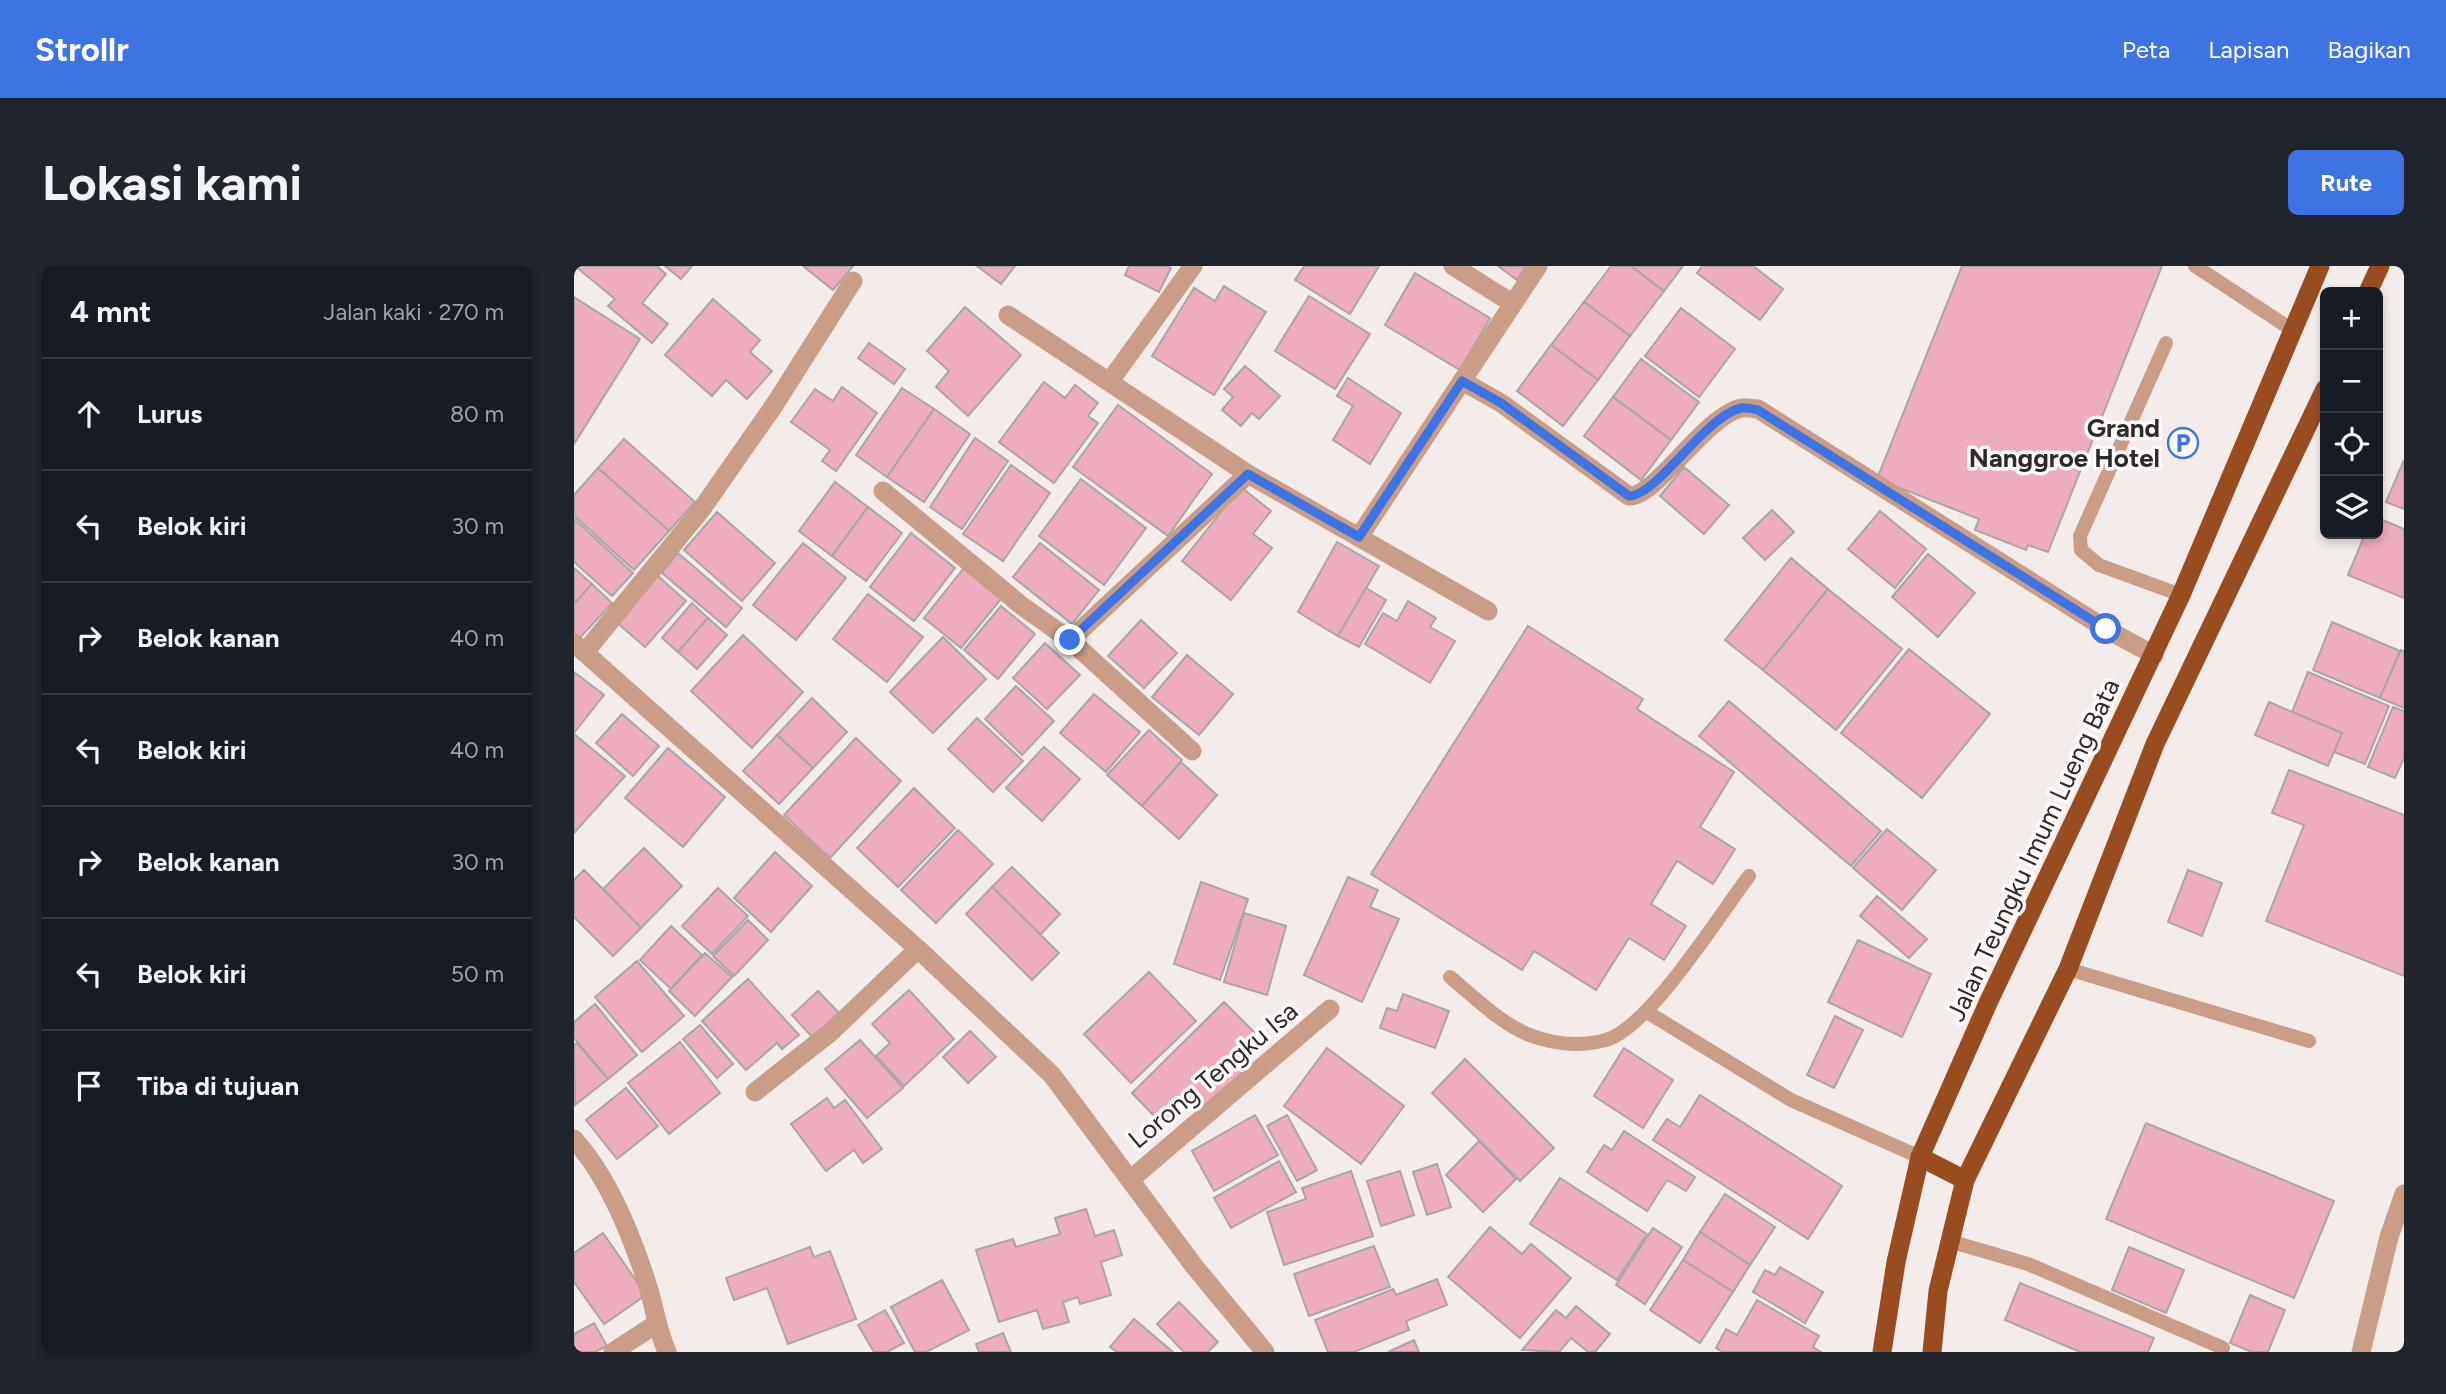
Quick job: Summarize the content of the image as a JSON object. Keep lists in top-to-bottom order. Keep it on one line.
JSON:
{"streets":{"highway":["Jalan Teungku Imum Lueng Bata"],"street":["Lorong Tengku Isa"]},"places":{"parking":["Grand Nanggroe Hotel"]},"page":{"header":"Strollr","nav":["Peta","Lapisan","Bagikan"],"buttons":"Rute","title":"Lokasi kami","heading":["4 mnt","Jalan kaki · 270 m"],"map_buttons":["+","−"],"list":[["Lurus","80 m"],["Belok kiri","30 m"],["Belok kanan","40 m"],["Belok kiri","40 m"],["Belok kanan","30 m"],["Belok kiri","50 m"],"Tiba di tujuan"]}}
